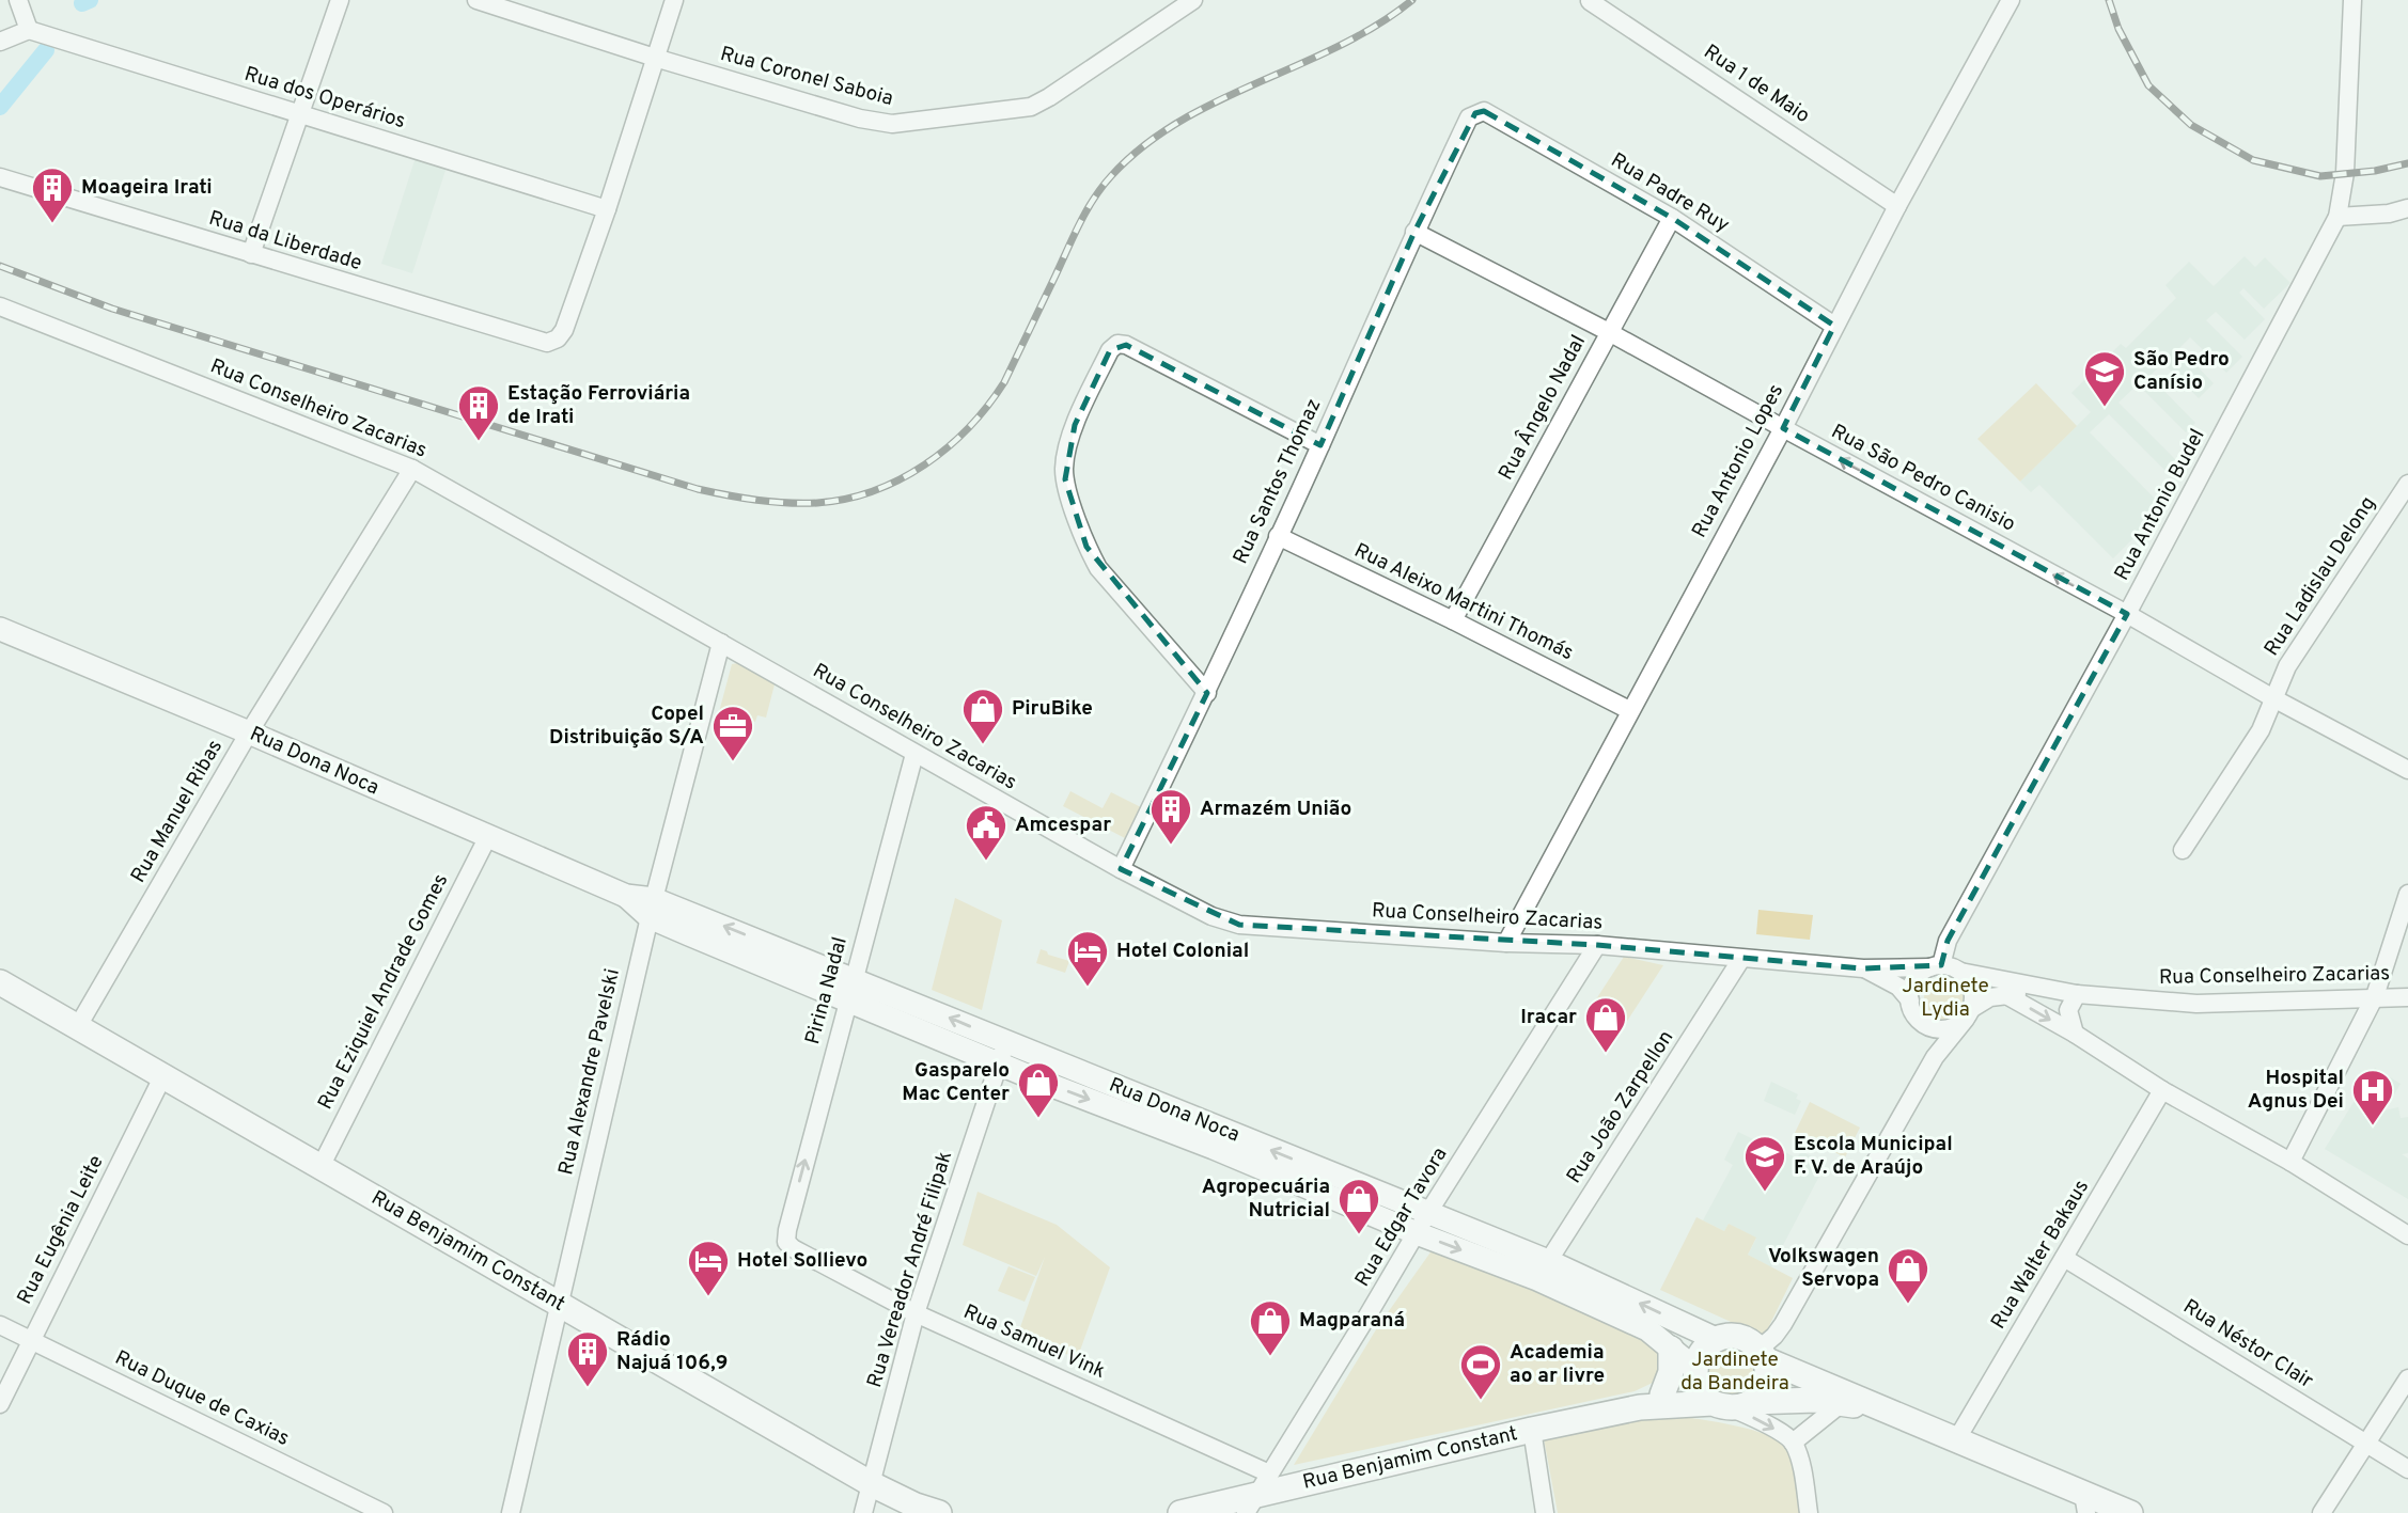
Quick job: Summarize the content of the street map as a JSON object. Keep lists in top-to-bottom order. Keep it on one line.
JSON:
{"streets":{"main road":["Rua Benjamim Constant"],"street":["Rua Coronel Saboia","Rua 1 de Maio","Rua dos Operários","Rua Padre Ruy","Rua da Liberdade","Rua Ângelo Nadal","Rua Conselheiro Zacarias","Rua Antonio Lopes","Rua São Pedro Canisio","Rua Santos Thomaz","Rua Antonio Budel","Rua Ladislau Delong","Rua Aleixo Martini Thomás","Rua Dona Noca","Rua Manuel Ribas","Pirina Nadal","Rua Eziquiel Andrade Gomes","Rua Alexandre Pavelski","Rua João Zarpellon","Rua Edgar Tavora","Rua Eugênia Leite","Rua Walter Bakaus","Rua Vereador André Filipak","Rua Samuel Vink","Rua Néstor Clair","Rua Duque de Caxias"]},"crossings":[["Rua 1 de Maio","Rua Antonio Lopes"],["Rua dos Operários","Rua da Liberdade"],["Rua Padre Ruy","Rua Ângelo Nadal"],["Rua Padre Ruy","Rua Antonio Lopes"],["Rua Padre Ruy","Rua Santos Thomaz"],["Rua Ângelo Nadal","Rua São Pedro Canisio"],["Rua Ângelo Nadal","Rua Aleixo Martini Thomás"],["Rua Conselheiro Zacarias","Rua Antonio Lopes"],["Rua Conselheiro Zacarias","Rua Santos Thomaz"],["Rua Conselheiro Zacarias","Rua Antonio Budel"],["Rua Conselheiro Zacarias","Rua Manuel Ribas"],["Rua Conselheiro Zacarias","Pirina Nadal"],["Rua Conselheiro Zacarias","Rua Alexandre Pavelski"],["Rua Conselheiro Zacarias","Rua João Zarpellon"],["Rua Conselheiro Zacarias","Rua Edgar Tavora"],["Rua Antonio Lopes","Rua São Pedro Canisio"],["Rua Antonio Lopes","Rua Aleixo Martini Thomás"],["Rua São Pedro Canisio","Rua Santos Thomaz"],["Rua São Pedro Canisio","Rua Antonio Budel"],["Rua São Pedro Canisio","Rua Ladislau Delong"],["Rua Santos Thomaz","Rua Aleixo Martini Thomás"],["Rua Dona Noca","Rua Manuel Ribas"],["Rua Dona Noca","Pirina Nadal"],["Rua Dona Noca","Rua Eziquiel Andrade Gomes"],["Rua Dona Noca","Rua Alexandre Pavelski"],["Rua Dona Noca","Rua João Zarpellon"],["Rua Dona Noca","Rua Edgar Tavora"],["Rua Dona Noca","Rua Benjamim Constant"],["Rua Dona Noca","Rua Vereador André Filipak"],["Rua Manuel Ribas","Rua Benjamim Constant"],["Pirina Nadal","Rua Samuel Vink"],["Rua Eziquiel Andrade Gomes","Rua Benjamim Constant"],["Rua Alexandre Pavelski","Rua Benjamim Constant"],["Rua Edgar Tavora","Rua Benjamim Constant"],["Rua Edgar Tavora","Rua Samuel Vink"],["Rua Eugênia Leite","Rua Benjamim Constant"],["Rua Eugênia Leite","Rua Duque de Caxias"],["Rua Benjamim Constant","Rua Vereador André Filipak"],["Rua Benjamim Constant","Rua Samuel Vink"],["Rua Walter Bakaus","Rua Néstor Clair"],["Rua Vereador André Filipak","Rua Samuel Vink"]],"one_way":["Pirina Nadal"],"parks":["Jardinete Lydia","Jardinete da Bandeira"],"places":{"building":["Moageira Irati","Estação Ferroviária de Irati","Armazém União","Rádio Najuá 106,9"],"school or university":["São Pedro Canísio","Escola Municipal F. V. de Araújo"],"shop":["PiruBike","Iracar","Gasparelo Mac Center","Agropecuária Nutricial","Volkswagen Servopa","Magparaná"],"office":["Copel Distribuição S/A"],"public building":["Amcespar"],"hotel":["Hotel Colonial","Hotel Sollievo"],"hospital":["Hospital Agnus Dei"],"sports":["Academia ao ar livre"]}}
